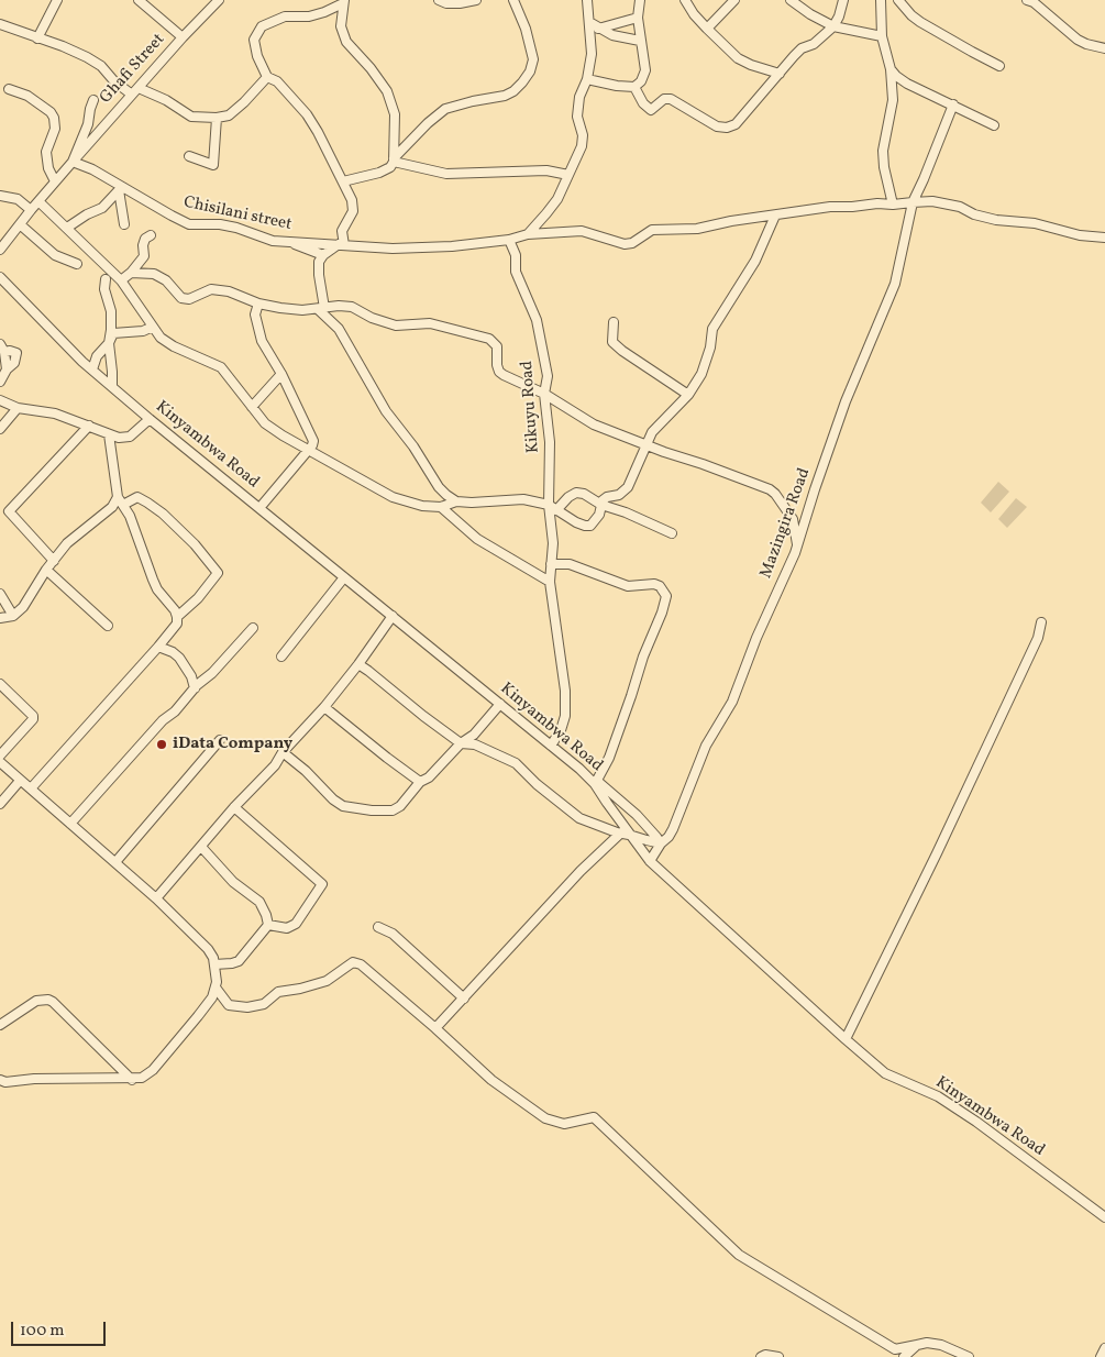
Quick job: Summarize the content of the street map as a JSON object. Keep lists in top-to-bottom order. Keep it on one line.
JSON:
{"streets":{"street":["Ghafi Street","Chisilani street","Kikuyu Road","Kinyambwa Road","Mazingira Road"]},"crossings":[["Ghafi Street","Chisilani street"],["Chisilani street","Kikuyu Road"],["Kikuyu Road","Kinyambwa Road"],["Kinyambwa Road","Mazingira Road"]],"places":["iData Company"],"scale_bar":"100 m"}
